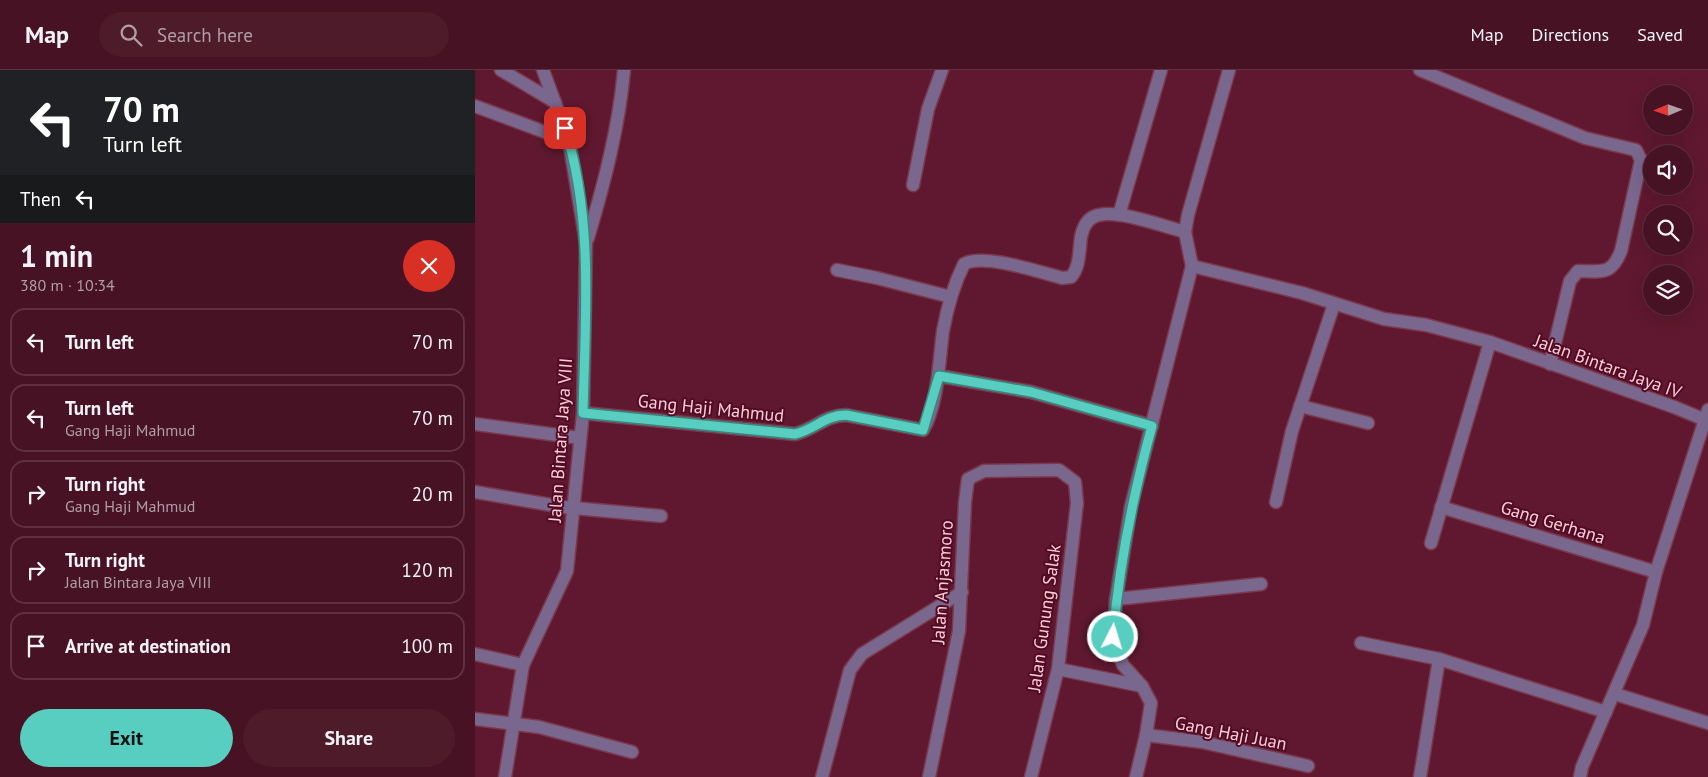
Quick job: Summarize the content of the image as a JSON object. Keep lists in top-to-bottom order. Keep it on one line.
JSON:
{"streets":{"street":["Jalan Bintara Jaya IV","Gang Haji Mahmud","Jalan Bintara Jaya VIII","Gang Gerhana","Jalan Anjasmoro","Jalan Gunung Salak","Gang Haji Juan"]},"crossings":[["Jalan Bintara Jaya IV","Gang Gerhana"],["Gang Haji Mahmud","Jalan Bintara Jaya VIII"],["Jalan Anjasmoro","Jalan Gunung Salak"]],"north":"left","page":{"header":"Map","search":"Search here","nav":["Map","Directions","Saved"],"turn":["70 m","Turn left"],"then":"Then","heading":["1 min","380 m · 10:34"],"list":[{"name":"Turn left","value":"70 m"},{"name":"Turn left","note":"Gang Haji Mahmud","value":"70 m"},{"name":"Turn right","note":"Gang Haji Mahmud","value":"20 m"},{"name":"Turn right","note":"Jalan Bintara Jaya VIII","value":"120 m"},{"name":"Arrive at destination","value":"100 m"}],"buttons":["Exit","Share"]}}
